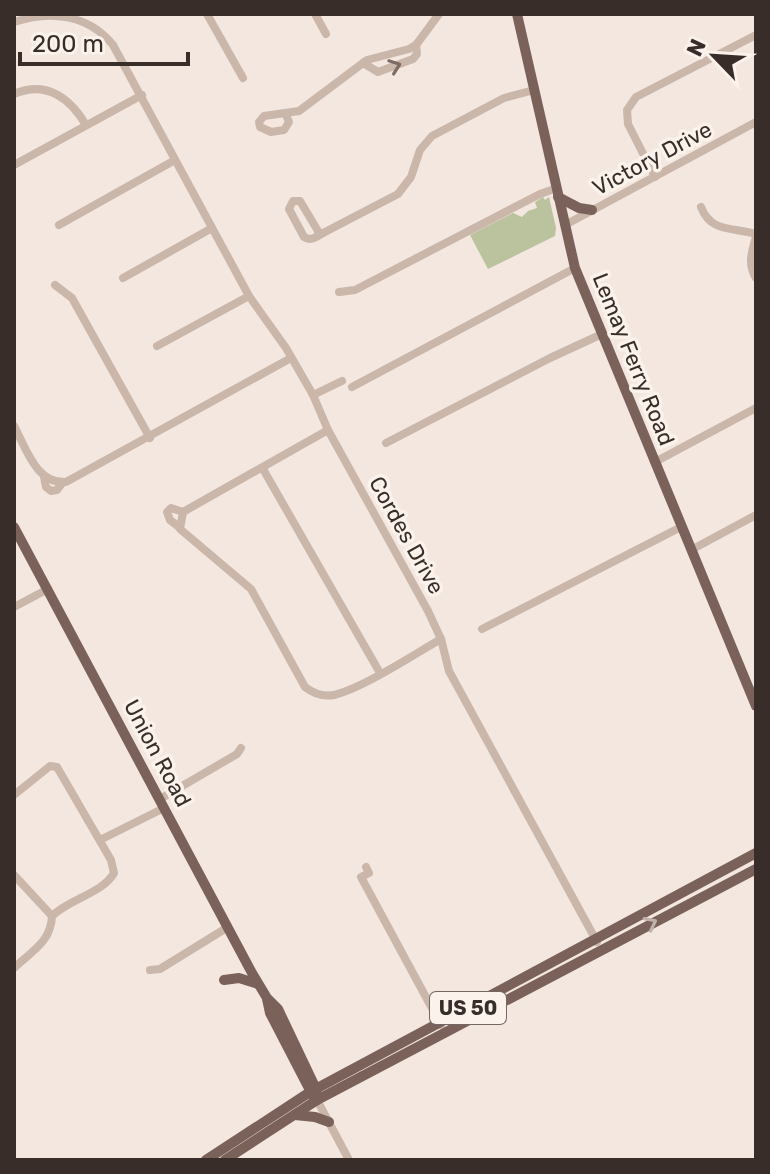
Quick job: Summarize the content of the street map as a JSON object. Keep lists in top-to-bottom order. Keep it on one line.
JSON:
{"streets":{"main road":["Lemay Ferry Road","Union Road","US 50"],"street":["Victory Drive","Cordes Drive"]},"crossings":[["Victory Drive","Lemay Ferry Road"],["Cordes Drive","US 50"],["Union Road","US 50"]],"scale_bar":"200 m","north":"top left"}
